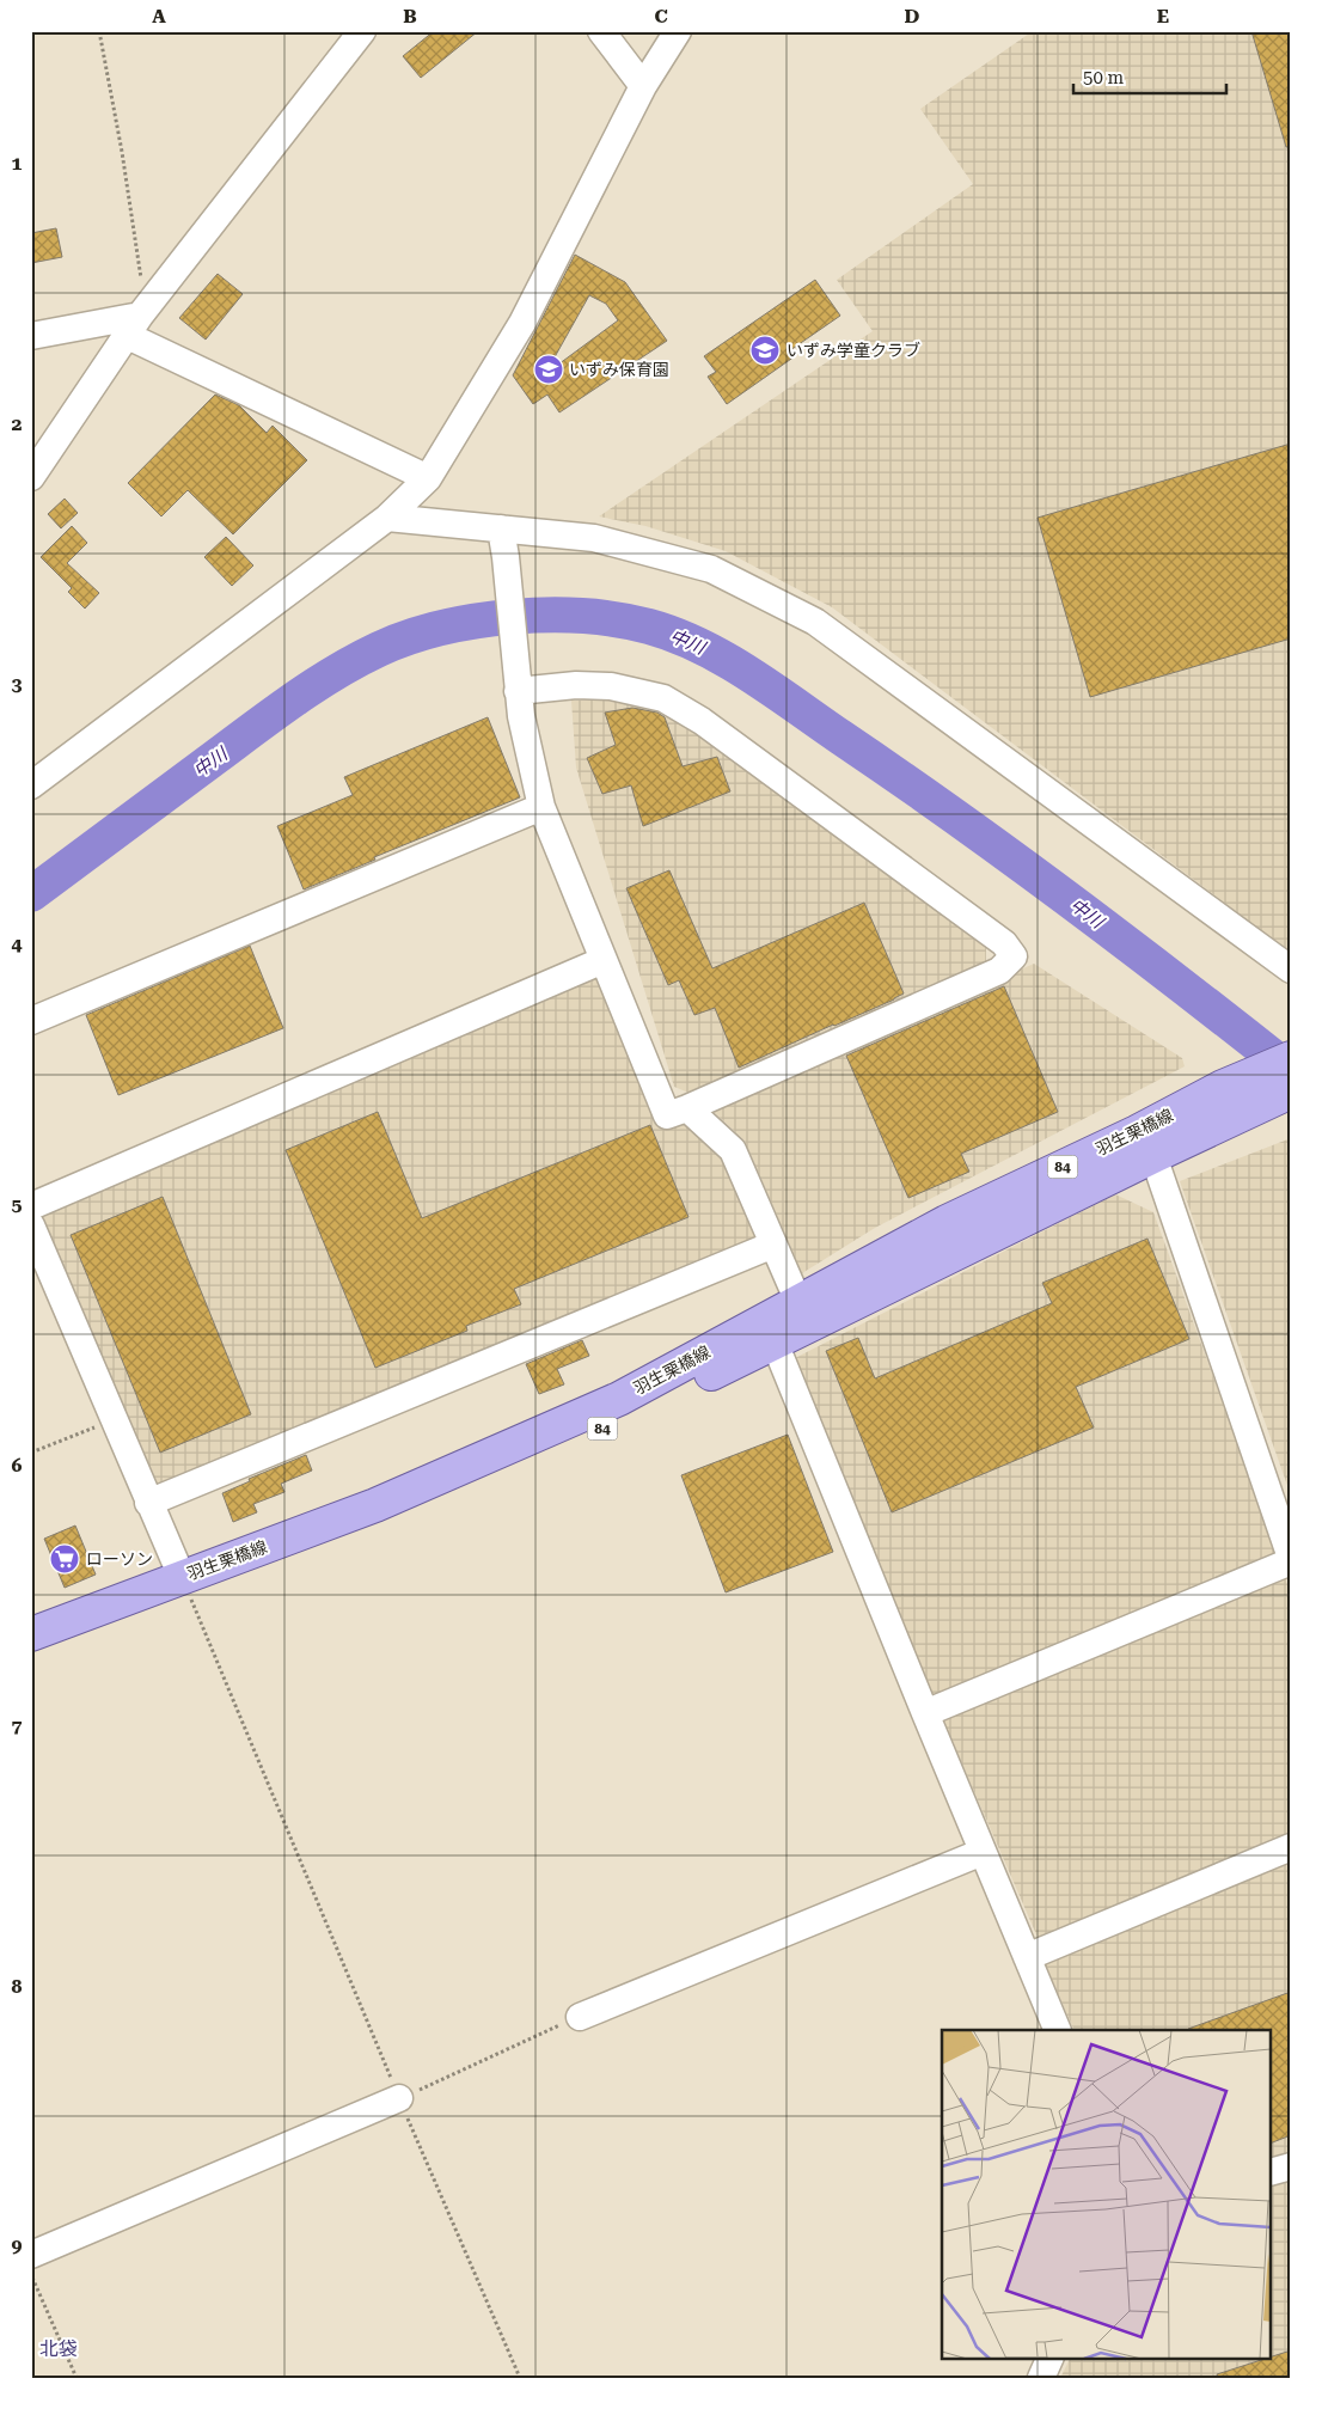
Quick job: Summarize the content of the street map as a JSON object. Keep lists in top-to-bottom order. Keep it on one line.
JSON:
{"streets":{"main road":["羽生栗橋線","84"]},"districts":["北袋"],"water":["中川"],"places":{"school or university":["いずみ学童クラブ","いずみ保育園"],"supermarket":["ローソン"]},"scale_bar":"50 m","grid":{"columns":["A","B","C","D","E"],"rows":["1","2","3","4","5","6","7","8","9"]}}
